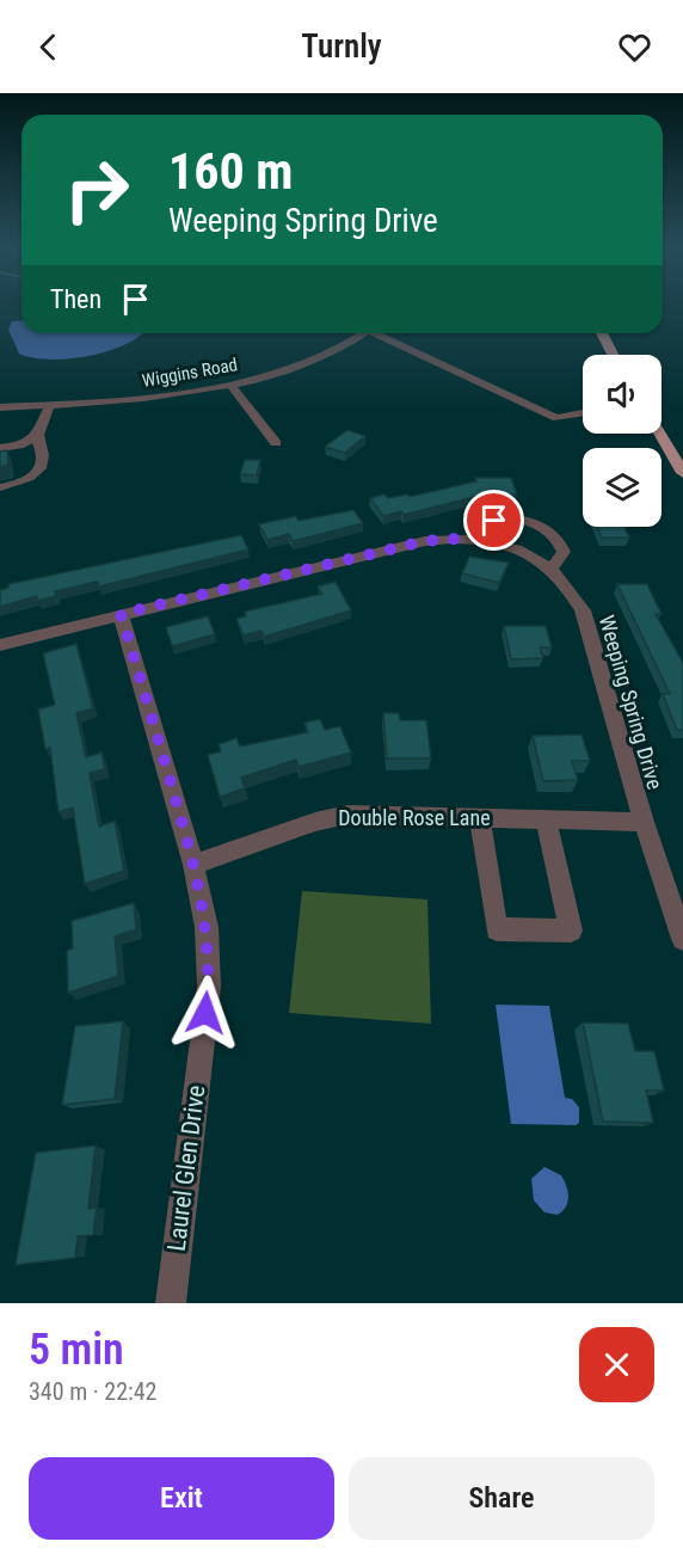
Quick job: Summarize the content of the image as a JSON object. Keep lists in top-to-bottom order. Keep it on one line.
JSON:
{"streets":{"street":["Wiggins Road","Weeping Spring Drive","Double Rose Lane","Laurel Glen Drive"]},"crossings":[["Weeping Spring Drive","Double Rose Lane"],["Weeping Spring Drive","Laurel Glen Drive"],["Double Rose Lane","Laurel Glen Drive"]],"page":{"header":"Turnly","turn":["160 m","Weeping Spring Drive"],"then":"Then","heading":["5 min","340 m · 22:42"],"buttons":["Exit","Share"]}}
